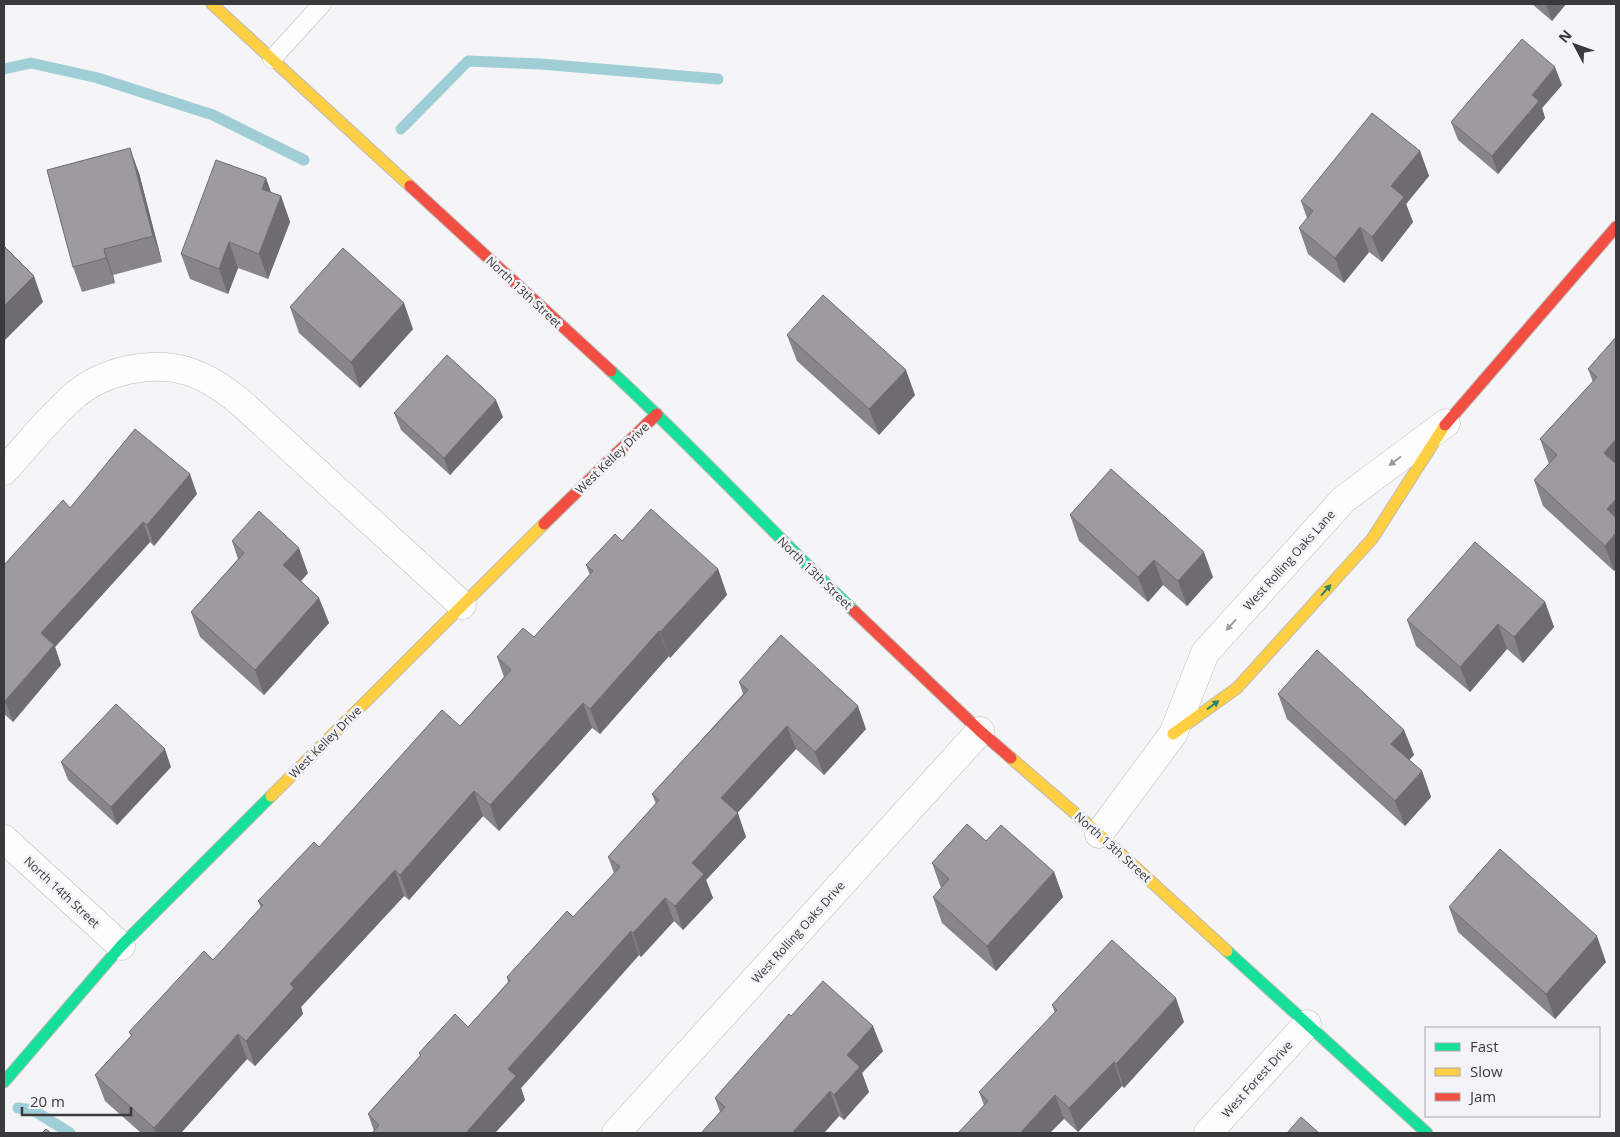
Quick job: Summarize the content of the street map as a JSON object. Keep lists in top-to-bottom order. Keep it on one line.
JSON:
{"streets":{"street":["North 13th Street","West Kelley Drive","West Rolling Oaks Lane","North 14th Street","West Rolling Oaks Drive","West Forest Drive"]},"crossings":[["North 13th Street","West Kelley Drive"],["North 13th Street","West Rolling Oaks Lane"],["North 13th Street","West Rolling Oaks Drive"],["North 13th Street","West Forest Drive"],["West Kelley Drive","North 14th Street"]],"legend":["Fast","Slow","Jam"],"scale_bar":"20 m","north":"top left"}
